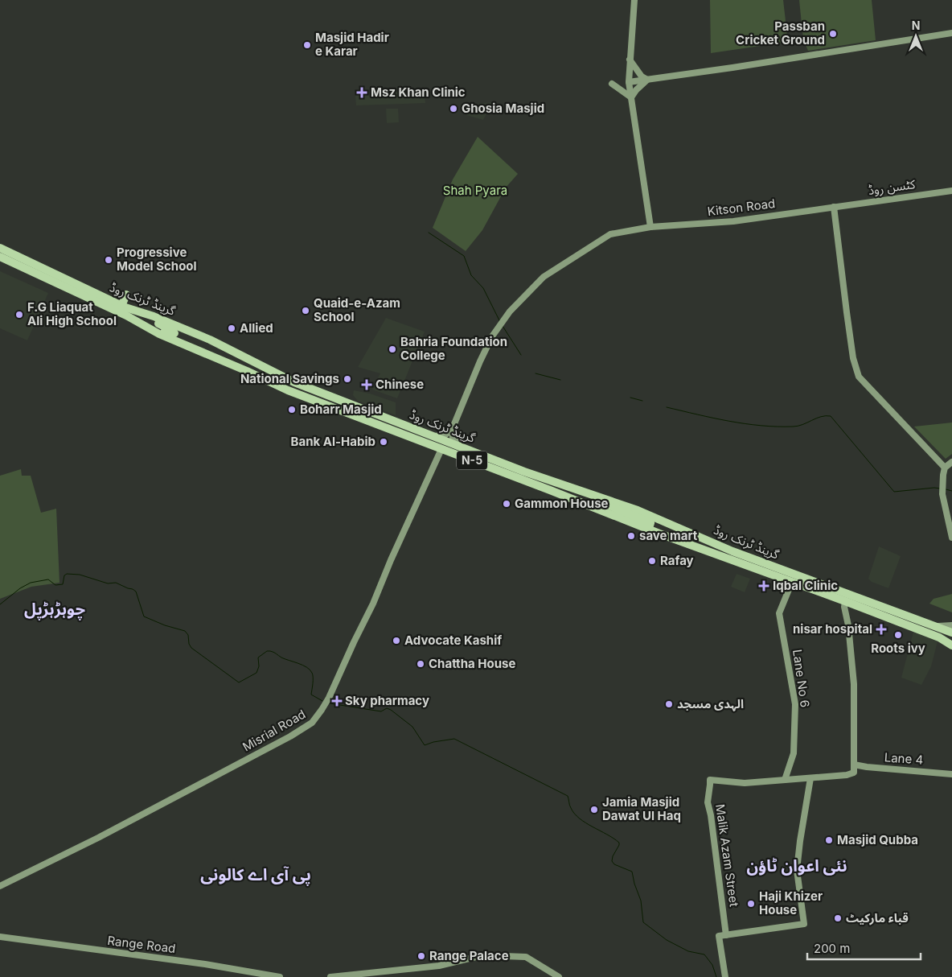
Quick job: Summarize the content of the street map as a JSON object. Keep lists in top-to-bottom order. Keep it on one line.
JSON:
{"streets":{"highway":["گرینڈ ٹرنک روڈ","N-5"],"main road":["کٹسن روڈ","Kitson Road","Lane No 6","Misrial Road","Lane 4","Malik Azam Street","Range Road"]},"crossings":[["کٹسن روڈ","Kitson Road"],["گرینڈ ٹرنک روڈ","Lane No 6"],["گرینڈ ٹرنک روڈ","Misrial Road"],["Lane No 6","Malik Azam Street"]],"districts":["چوہڑہڑپل","نئی اعوان ٹاؤن","پی آی اے کالونی"],"parks":["Shah Pyara"],"places":{"other":["Passban Cricket Ground","Masjid Hadir e Karar","Ghosia Masjid","Progressive Model School","Quaid-e-Azam School","F.G Liaquat Ali High School","Allied","Bahria Foundation College","National Savings","Boharr Masjid","Bank Al-Habib","Gammon House","save mart","Rafay","Roots ivy","Advocate Kashif","Chattha House","الہدی مسجد","Jamia Masjid Dawat Ul Haq","Masjid Qubba","Haji Khizer House","قباء مارکیٹ","Range Palace"],"health":["Msz Khan Clinic","Chinese","Iqbal Clinic","nisar hospital","Sky pharmacy"]},"scale_bar":"200 m","north":"top"}
